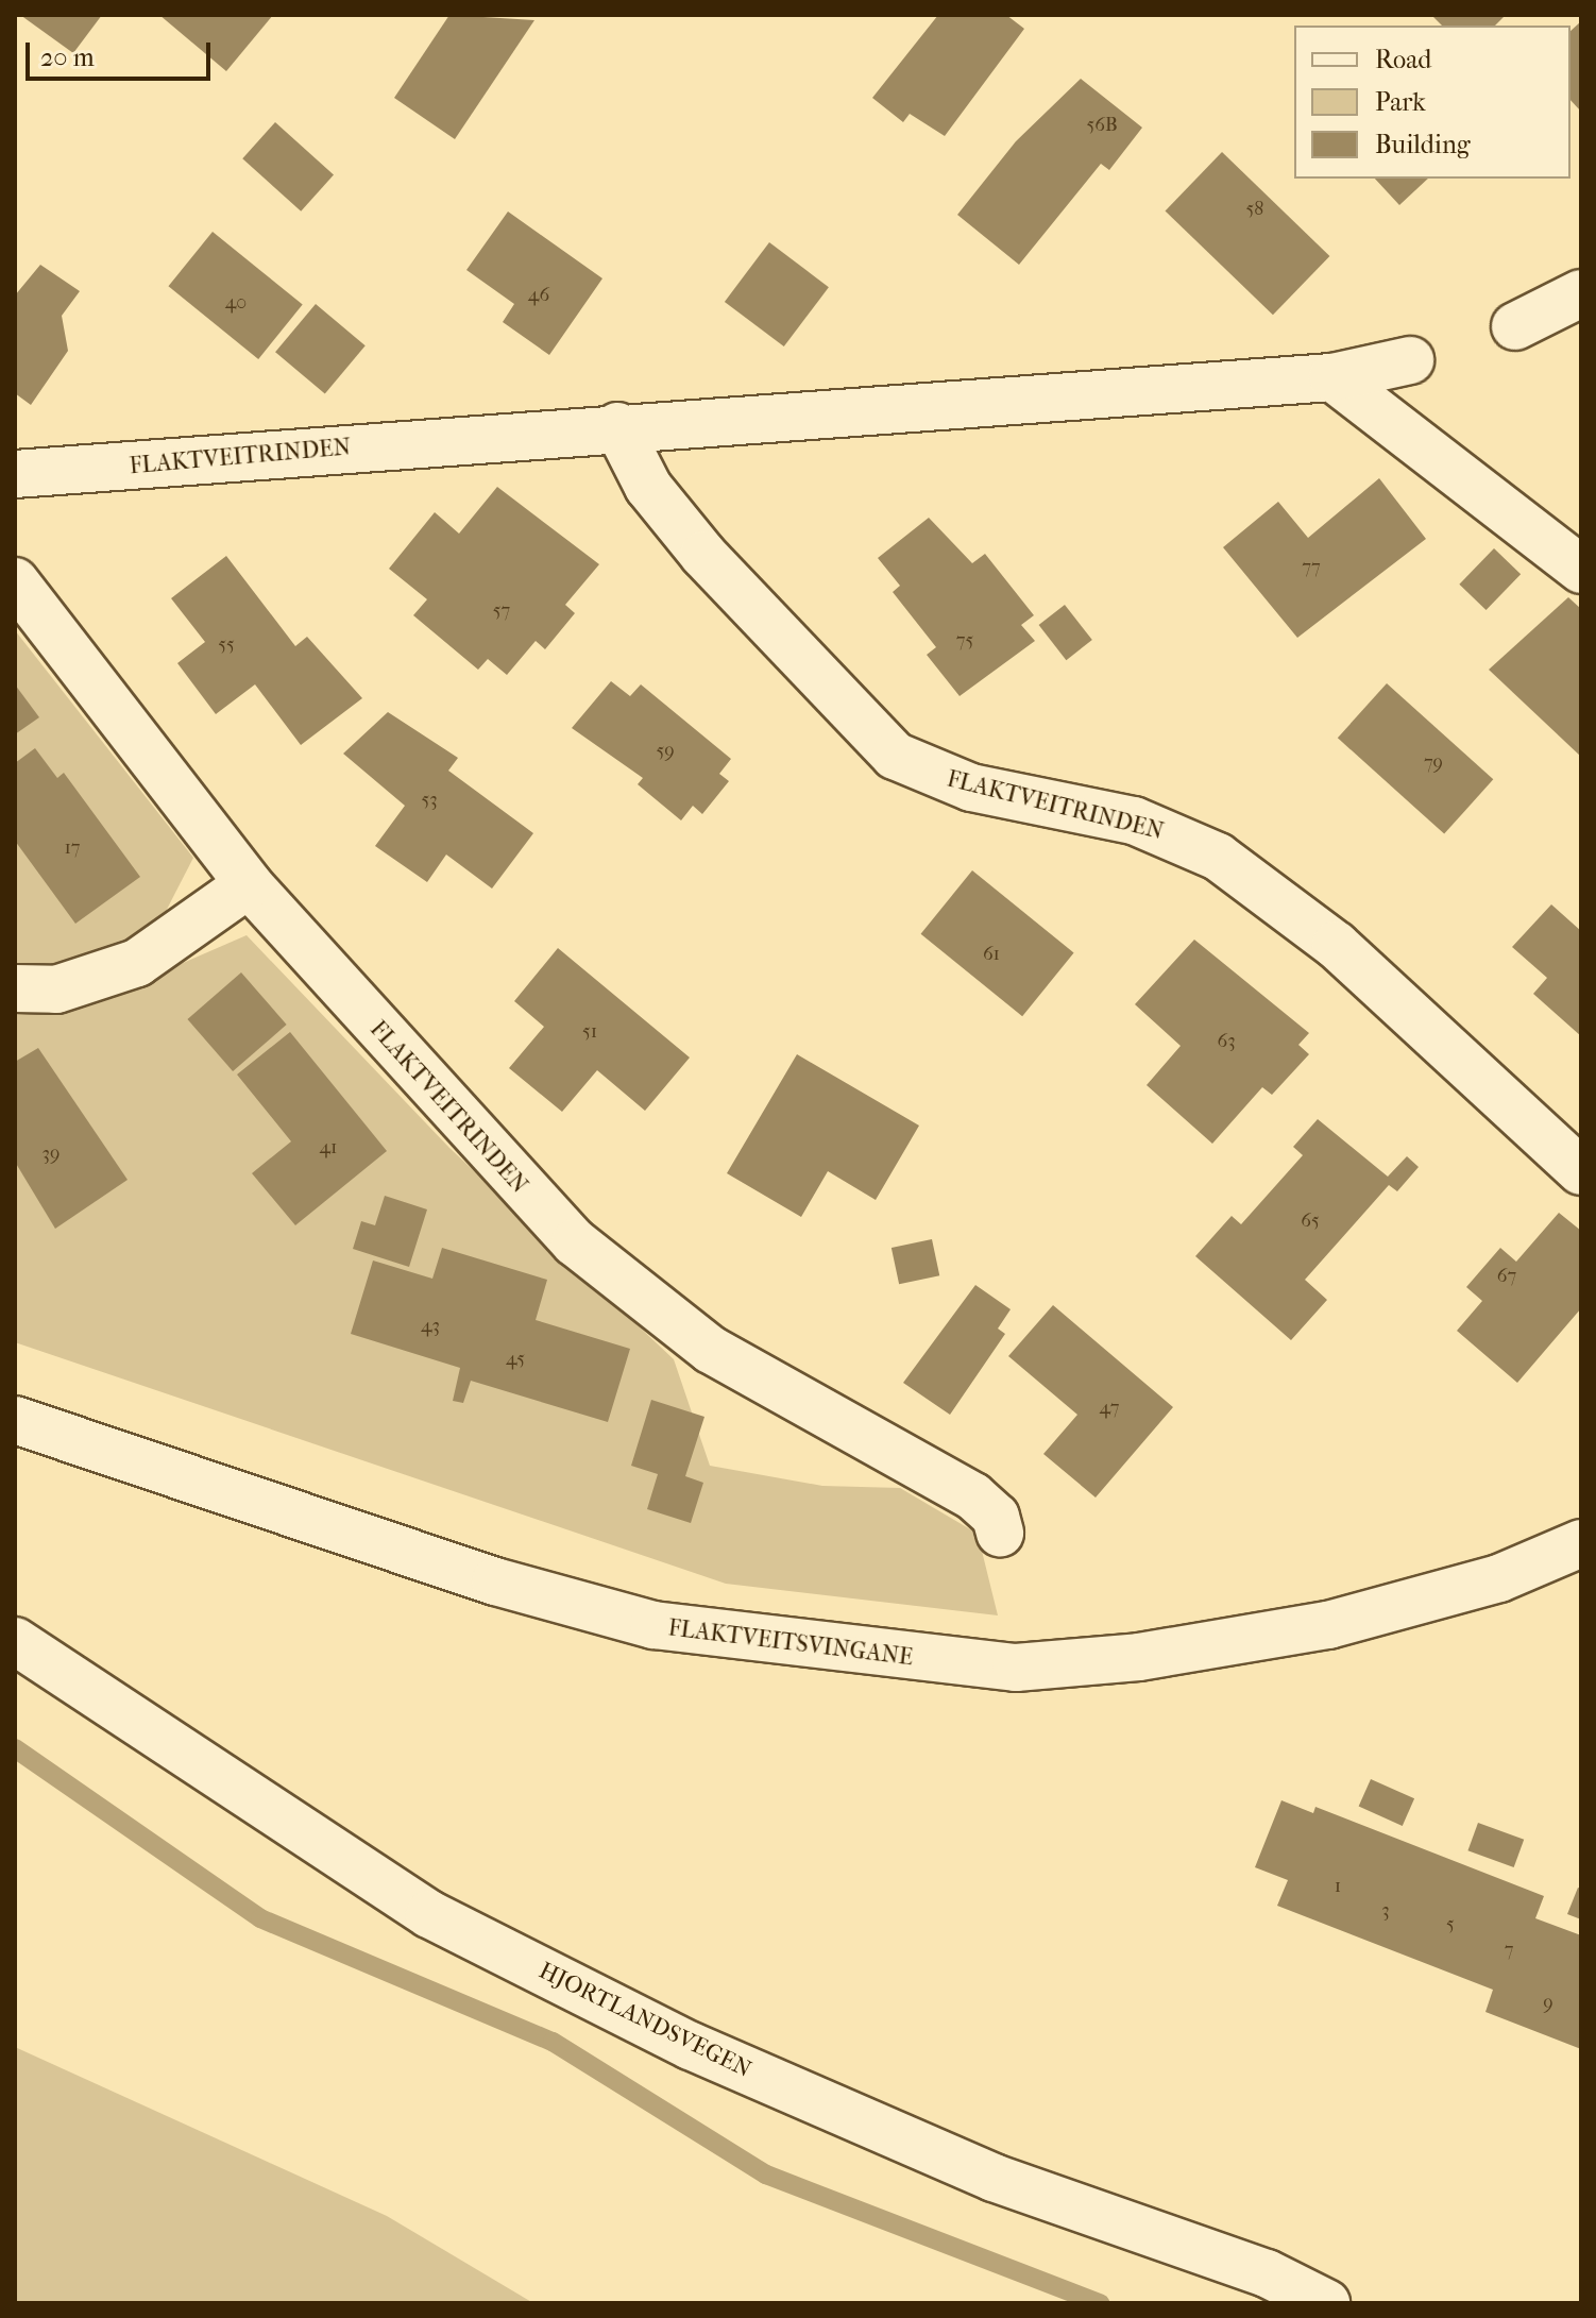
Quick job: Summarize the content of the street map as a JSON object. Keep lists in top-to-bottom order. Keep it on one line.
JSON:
{"streets":{"street":["FLAKTVEITRINDEN","FLAKTVEITSVINGANE","HJORTLANDSVEGEN"]},"house_numbers":["56B","58","46","40","77","57","75","55","59","79","53","17","61","51","63","41","39","65","67","43","45","47","1","3","5","7","9"],"legend":["Road","Park","Building"],"scale_bar":"20 m"}
